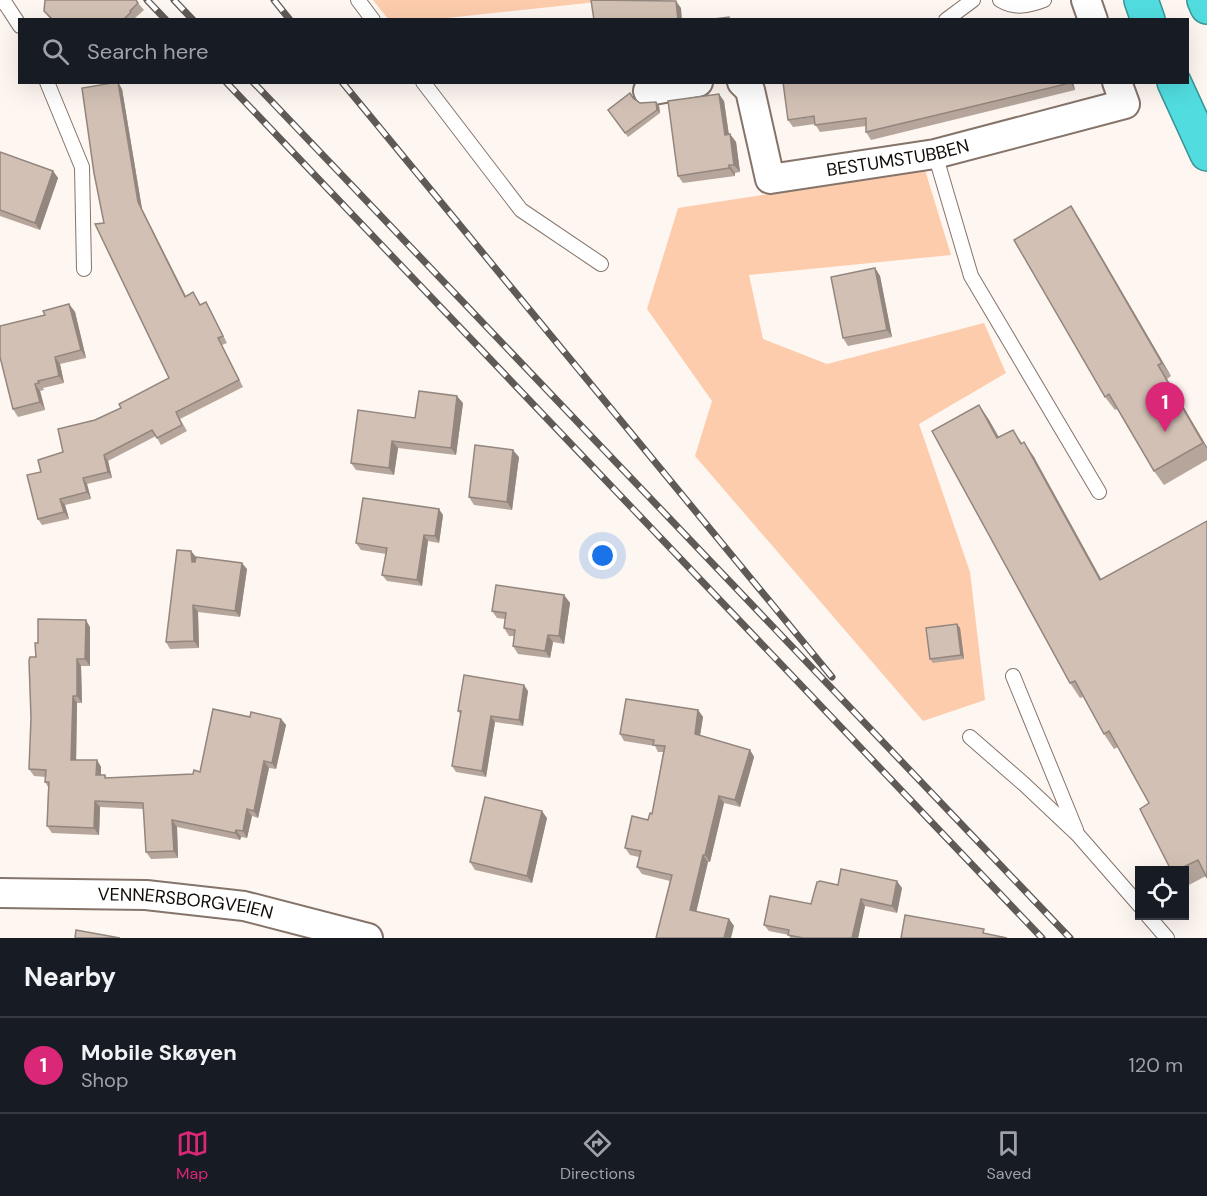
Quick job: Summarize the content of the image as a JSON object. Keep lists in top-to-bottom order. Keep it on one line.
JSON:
{"streets":{"street":["BESTUMSTUBBEN","VENNERSBORGVEIEN"]},"page":{"search":"Search here","pins":"1","heading":"Nearby","list":[{"mark":"1","name":"Mobile Skøyen","note":"Shop","value":"120 m"}],"nav":["Map","Directions","Saved"]}}
